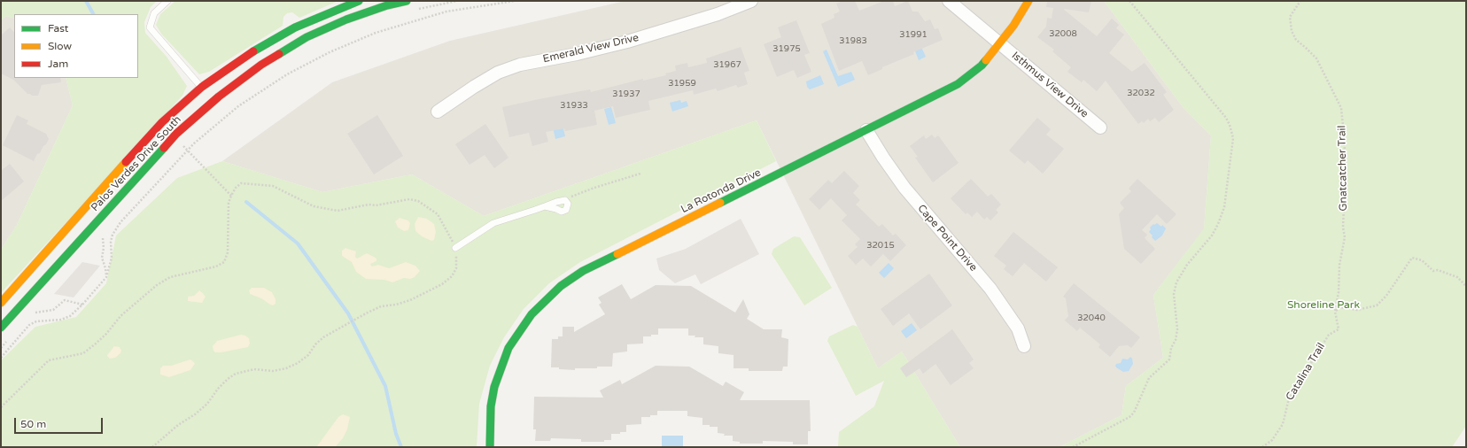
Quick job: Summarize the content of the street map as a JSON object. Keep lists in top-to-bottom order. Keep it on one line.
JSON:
{"streets":{"main road":["Palos Verdes Drive South","La Rotonda Drive"],"street":["Emerald View Drive","Isthmus View Drive","Cape Point Drive"],"path":["Gnatcatcher Trail","Catalina Trail"]},"crossings":[["Isthmus View Drive","La Rotonda Drive"],["Gnatcatcher Trail","Catalina Trail"],["La Rotonda Drive","Cape Point Drive"]],"parks":["Shoreline Park"],"house_numbers":["32008","31991","31983","31975","31967","31959","32032","31937","31933","32015","32040"],"legend":["Fast","Slow","Jam"],"scale_bar":"50 m"}
